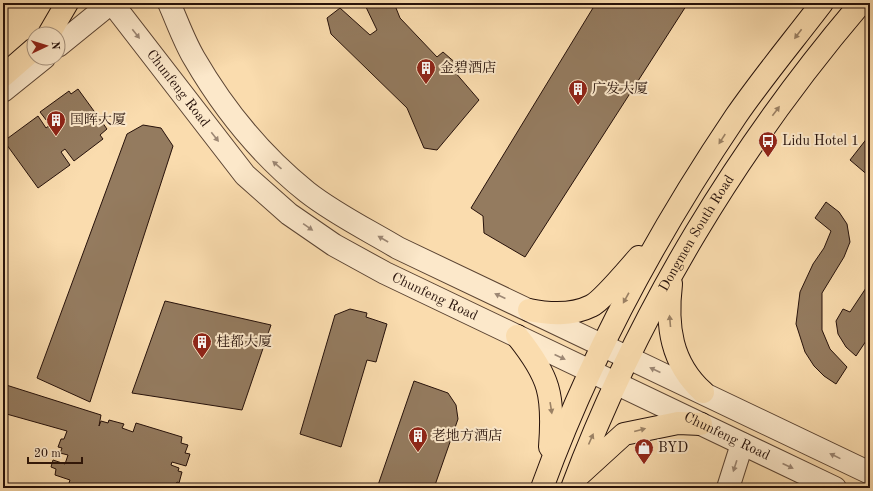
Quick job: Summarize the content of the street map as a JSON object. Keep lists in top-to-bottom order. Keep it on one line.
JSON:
{"streets":{"main road":["Dongmen South Road"],"street":["Chunfeng Road"]},"crossings":[["Chunfeng Road","Dongmen South Road"]],"places":{"building":["金碧酒店","广发大厦","国晖大厦","桂都大厦","老地方酒店"],"bus stop":["Lidu Hotel 1"],"shop":["BYD"]},"scale_bar":"20 m","north":"right"}
